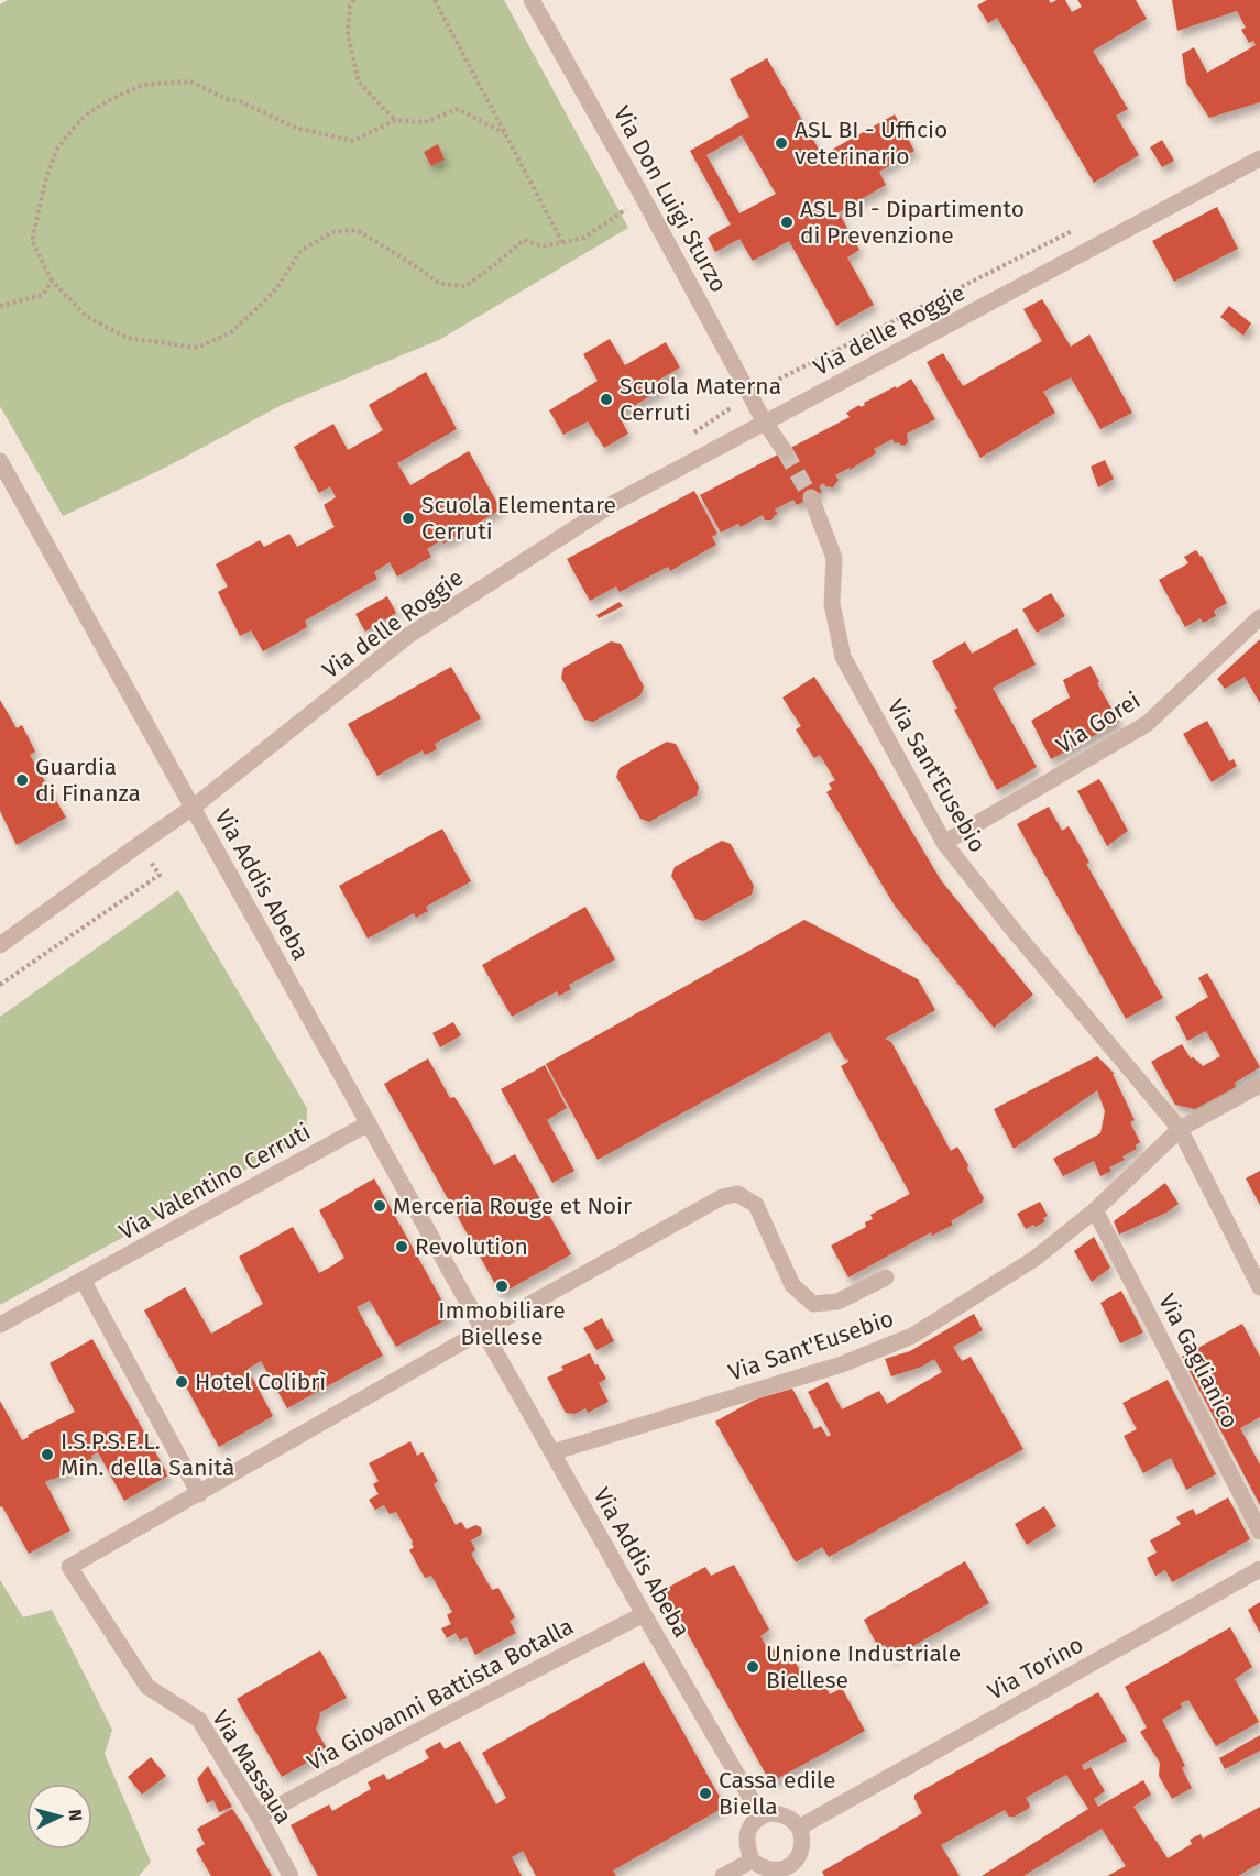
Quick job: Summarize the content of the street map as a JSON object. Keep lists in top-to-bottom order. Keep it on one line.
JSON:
{"streets":{"street":["Via Don Luigi Sturzo","Via delle Roggie","Via Gorei","Via Sant'Eusebio","Via Addis Abeba","Via Valentino Cerruti","Via Gaglianico","Via Torino","Via Giovanni Battista Botalla","Via Massaua"]},"crossings":[["Via Don Luigi Sturzo","Via delle Roggie"],["Via delle Roggie","Via Addis Abeba"],["Via Gorei","Via Sant'Eusebio"],["Via Sant'Eusebio","Via Addis Abeba"],["Via Sant'Eusebio","Via Gaglianico"],["Via Addis Abeba","Via Valentino Cerruti"],["Via Addis Abeba","Via Torino"],["Via Addis Abeba","Via Giovanni Battista Botalla"],["Via Giovanni Battista Botalla","Via Massaua"]],"places":["ASL BI - Ufficio veterinario","ASL BI - Dipartimento di Prevenzione","Scuola Materna Cerruti","Scuola Elementare Cerruti","Guardia di Finanza","Merceria Rouge et Noir","Revolution","Immobiliare Biellese","Hotel Colibrì","I.S.P.S.E.L. Min. della Sanità","Unione Industriale Biellese","Cassa edile Biella"],"north":"right"}
